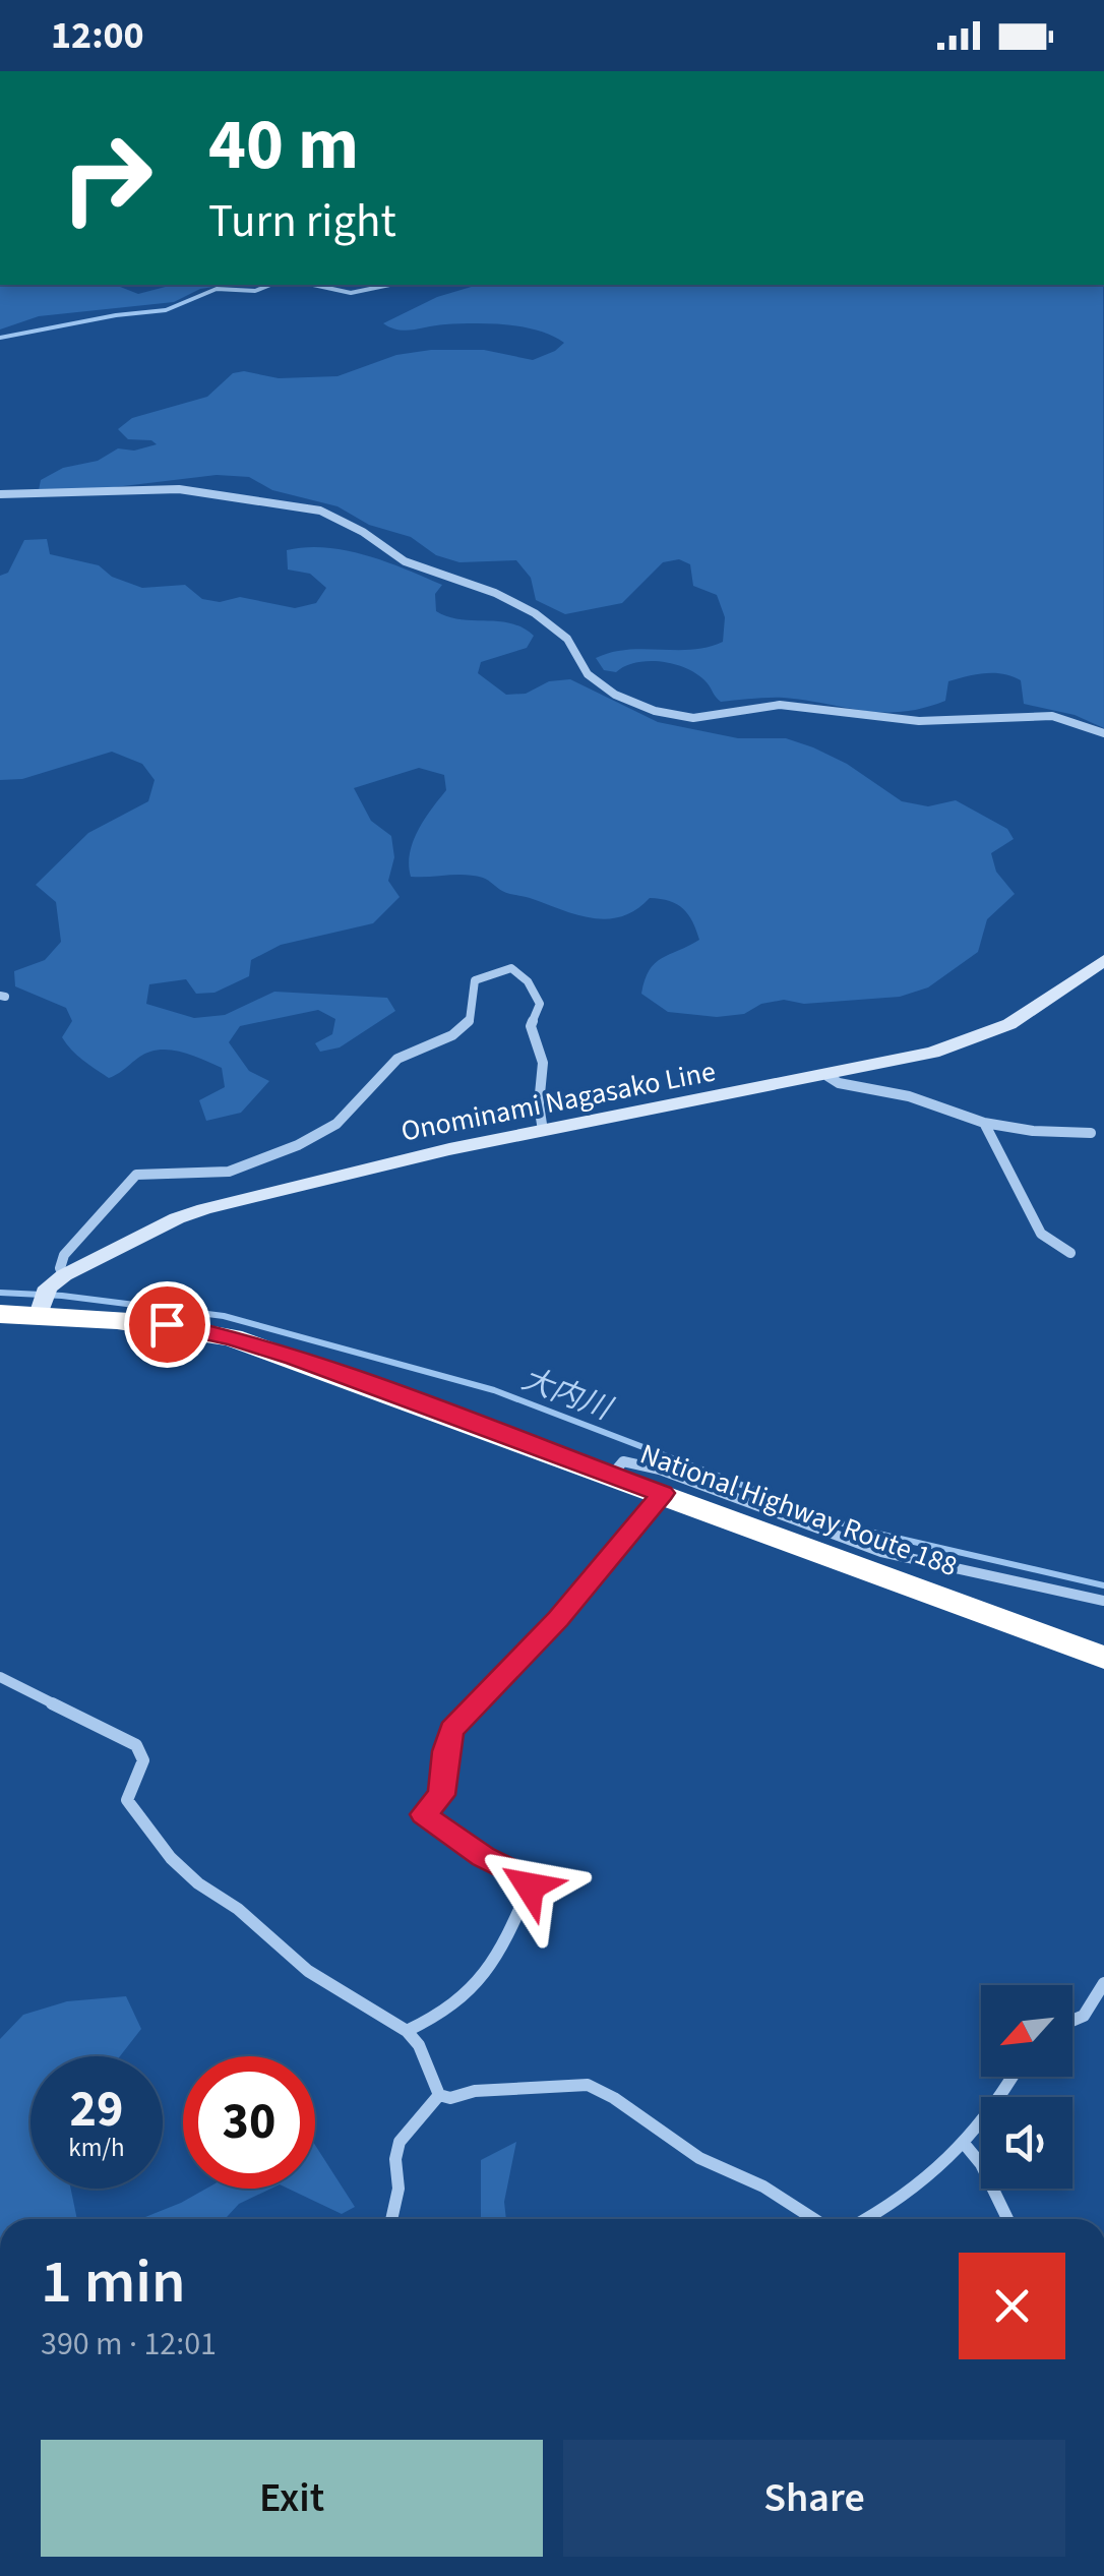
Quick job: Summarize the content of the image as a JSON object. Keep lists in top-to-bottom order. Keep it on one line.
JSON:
{"streets":{"highway":["National Highway Route 188"],"main road":["Onominami Nagasako Line"]},"crossings":[["Onominami Nagasako Line","National Highway Route 188"]],"water":["大内川"],"north":"bottom left","page":{"status":"12:00","turn":["40 m","Turn right"],"speed":"29 km/h","limit":"30","heading":["1 min","390 m · 12:01"],"buttons":["Exit","Share"]}}
